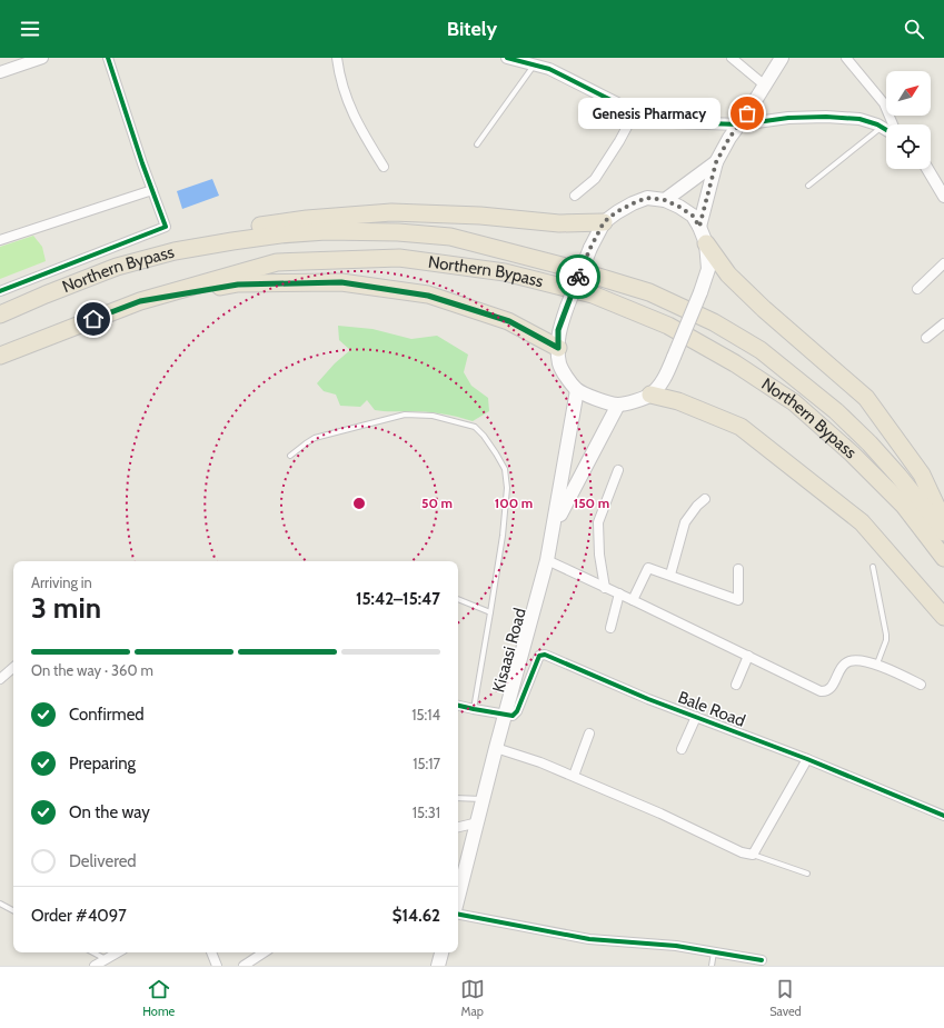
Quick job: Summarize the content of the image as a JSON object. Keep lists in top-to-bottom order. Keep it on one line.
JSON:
{"streets":{"highway":["Northern Bypass"],"main road":["Kisaasi Road"],"street":["Bale Road"]},"crossings":[["Kisaasi Road","Bale Road"]],"places":["Genesis Pharmacy"],"north":"top right","page":{"header":"Bitely","bubble":"Genesis Pharmacy","heading":["3 min","Arriving in","15:42–15:47"],"panel":["Order #4097","$14.62"],"bar":"On the way · 360 m","list":[["Confirmed","15:14"],["Preparing","15:17"],["On the way","15:31"],"Delivered"],"tabs":["Home","Map","Saved"]},"rings":["50 m","100 m","150 m"]}
